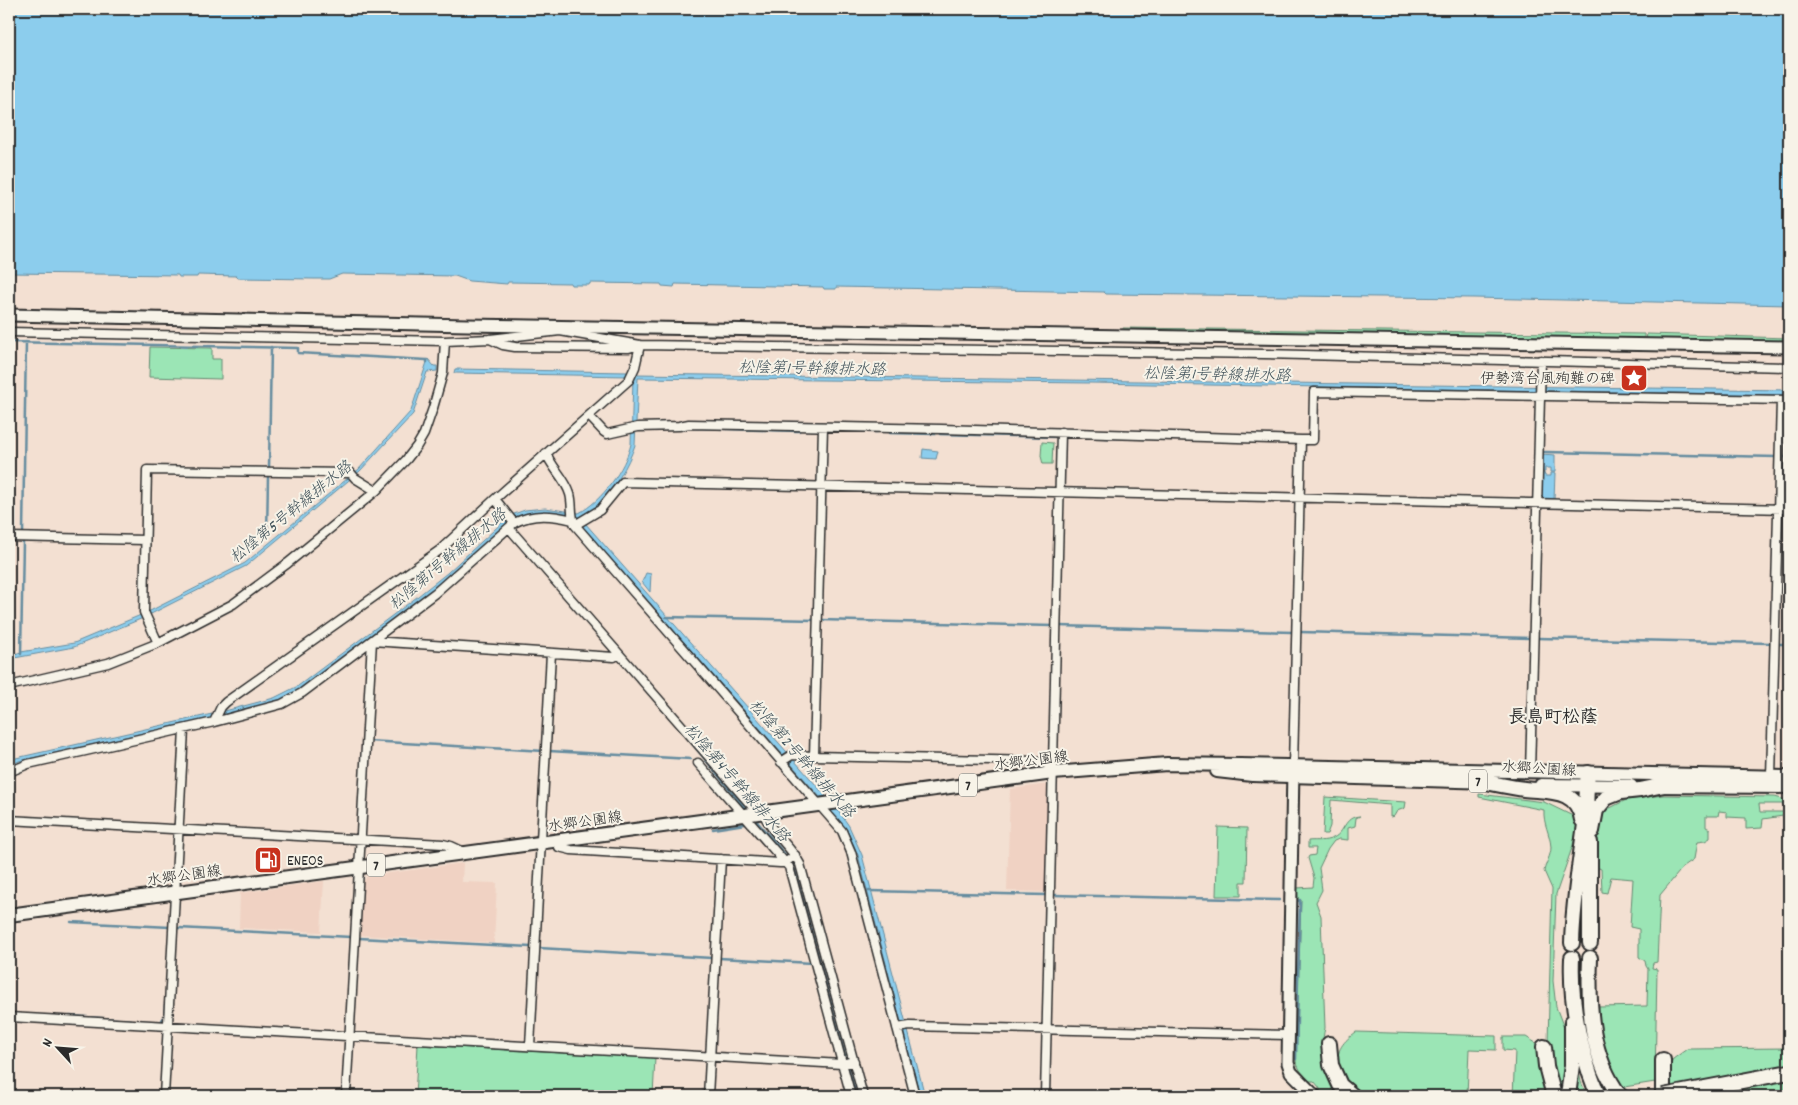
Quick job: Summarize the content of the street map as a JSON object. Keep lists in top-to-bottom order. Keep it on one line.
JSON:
{"streets":{"main road":["水郷公園線","7"]},"districts":["長島町松蔭"],"water":["松陰第1号幹線排水路","松陰第5号幹線排水路","松陰第2号幹線排水路","松陰第4号幹線排水路"],"places":{"place":["伊勢湾台風殉難の碑"],"fuel station":["ENEOS"]},"north":"top left"}
